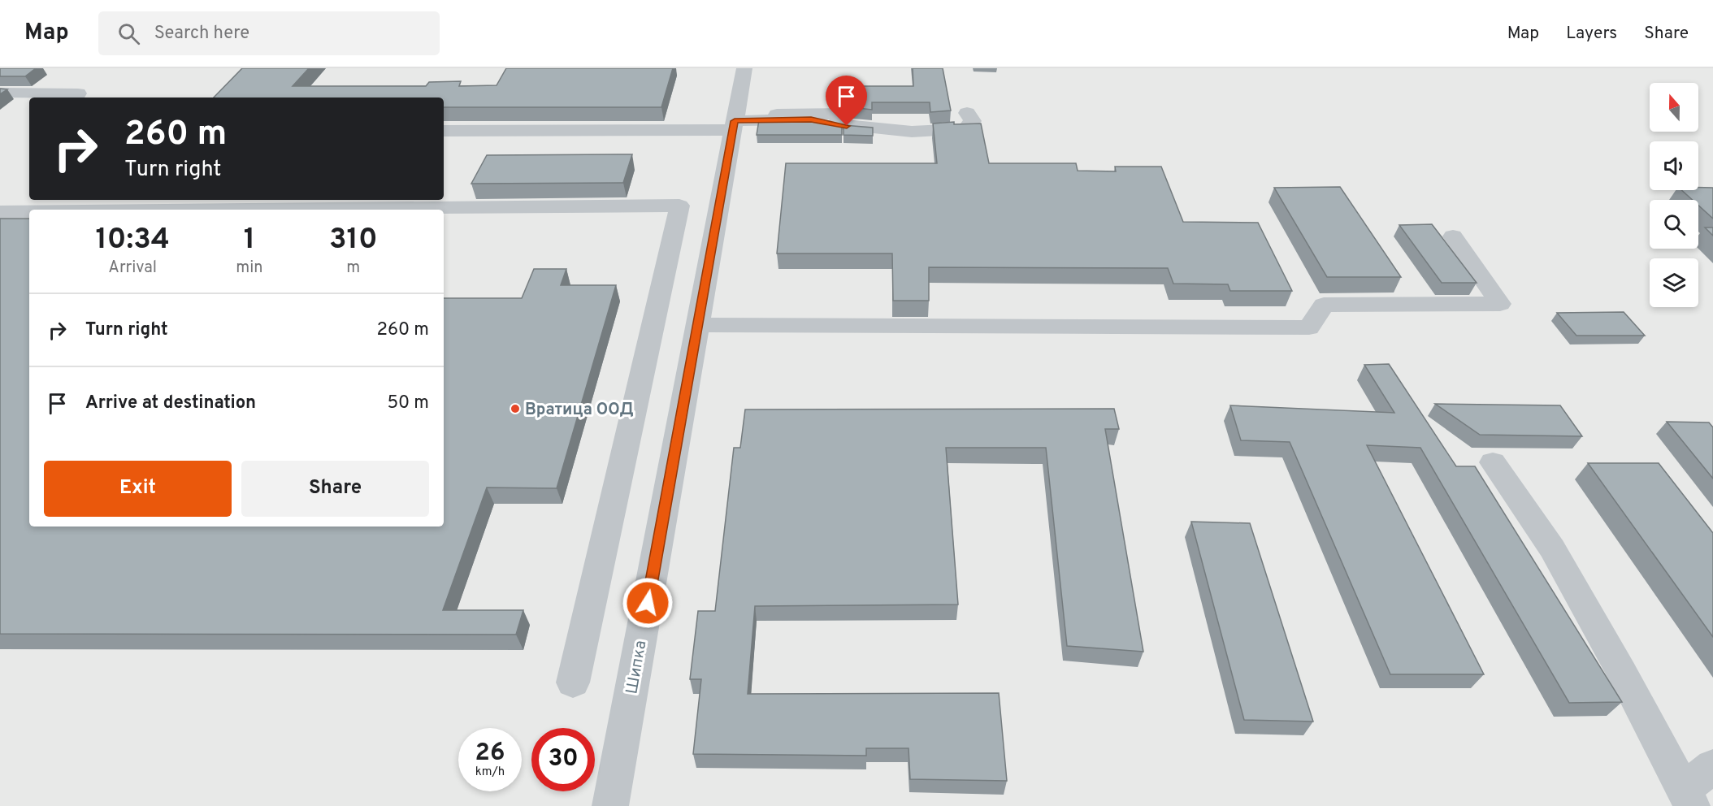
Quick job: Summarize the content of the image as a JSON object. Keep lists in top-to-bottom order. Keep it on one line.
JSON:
{"streets":{"street":["Шипка"]},"places":["Вратица ООД"],"north":"top","page":{"header":"Map","search":"Search here","nav":["Map","Layers","Share"],"turn":["260 m","Turn right"],"eta":["10:34","Arrival","1","min","310","m"],"list":[{"name":"Turn right","value":"260 m"},{"name":"Arrive at destination","value":"50 m"}],"buttons":["Exit","Share"],"speed":"26 km/h","limit":"30"}}
